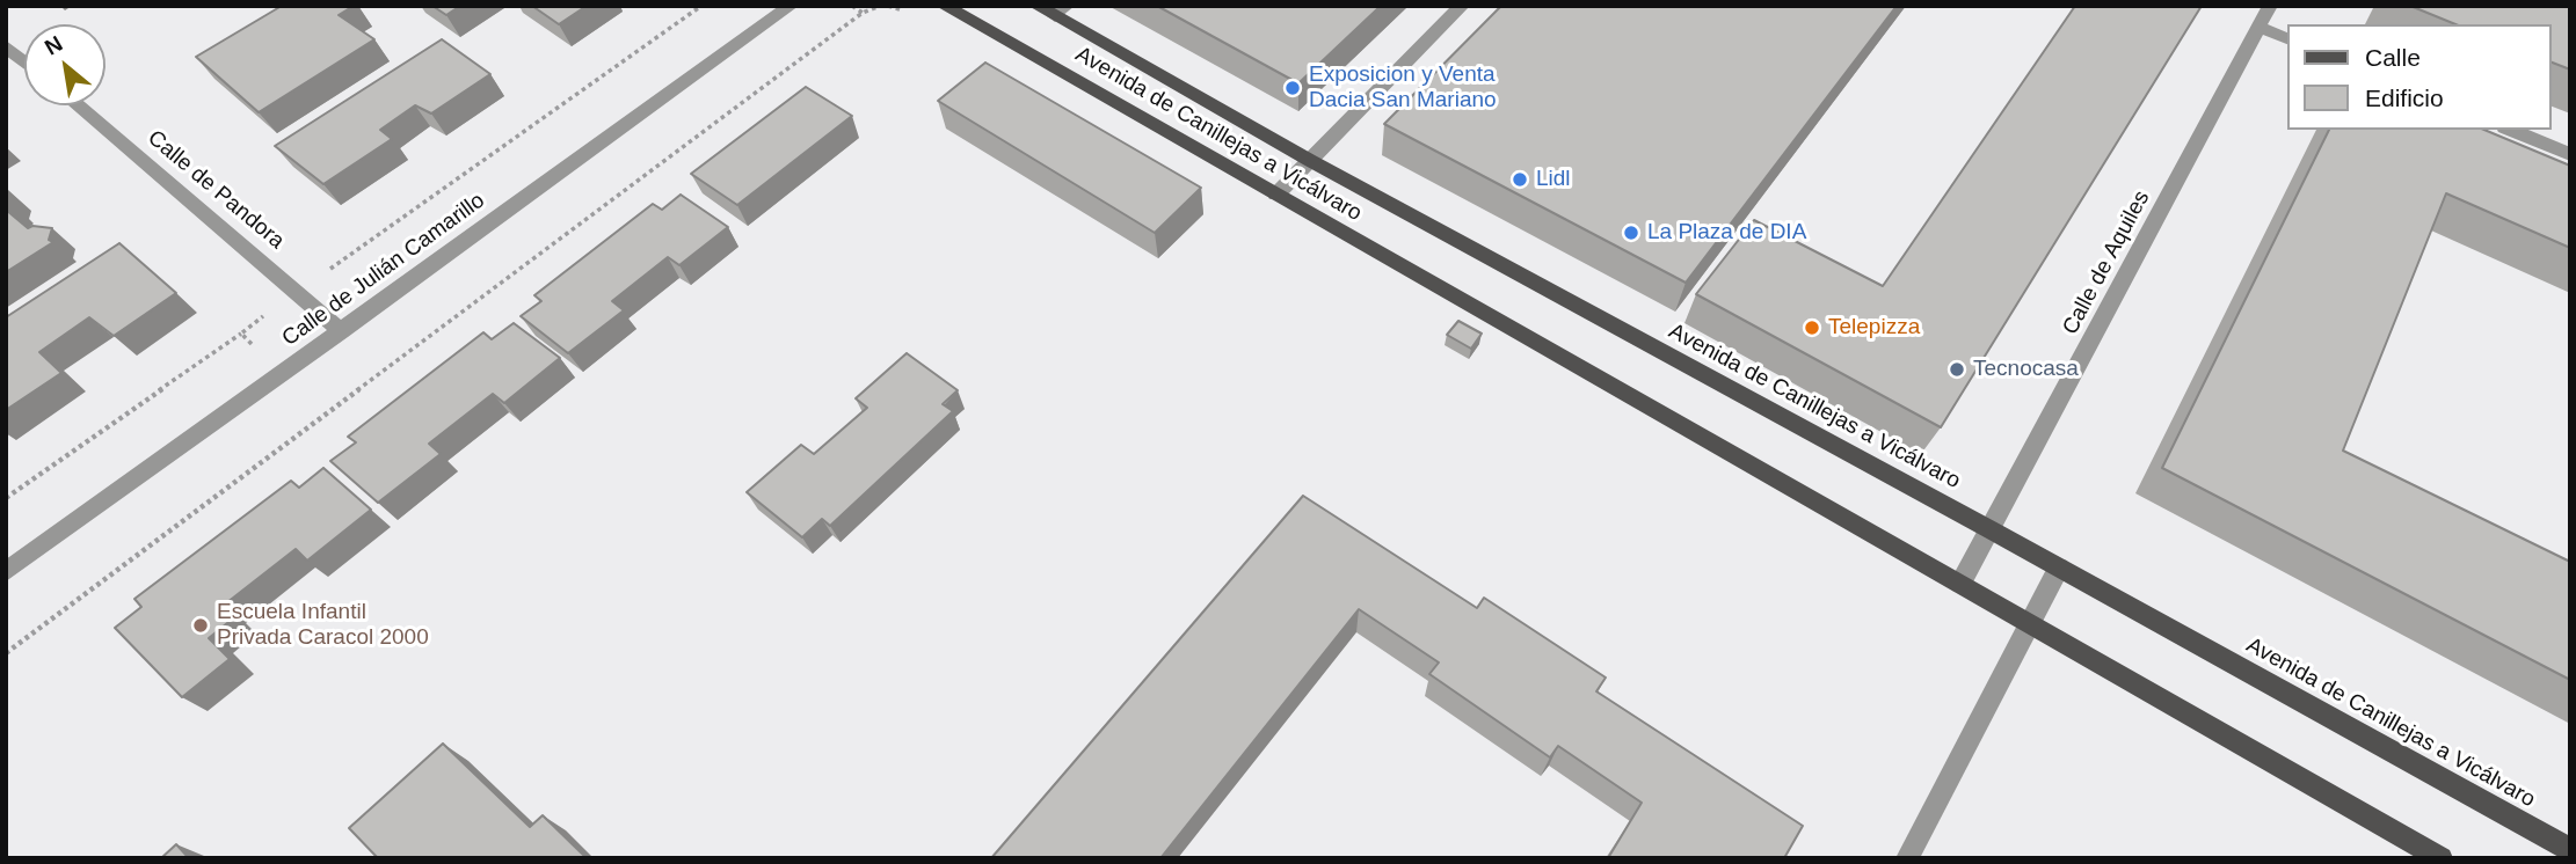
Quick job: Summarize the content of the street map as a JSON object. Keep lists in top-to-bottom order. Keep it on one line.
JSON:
{"streets":{"main road":["Avenida de Canillejas a Vicálvaro"],"street":["Calle de Pandora","Calle de Aquiles","Calle de Julián Camarillo"]},"crossings":[["Avenida de Canillejas a Vicálvaro","Calle de Aquiles"],["Calle de Pandora","Calle de Julián Camarillo"]],"places":["Exposicion y Venta Dacia San Mariano","Lidl","La Plaza de DIA","Telepizza","Tecnocasa","Escuela Infantil Privada Caracol 2000"],"legend":["Calle","Edificio"],"north":"top left"}
